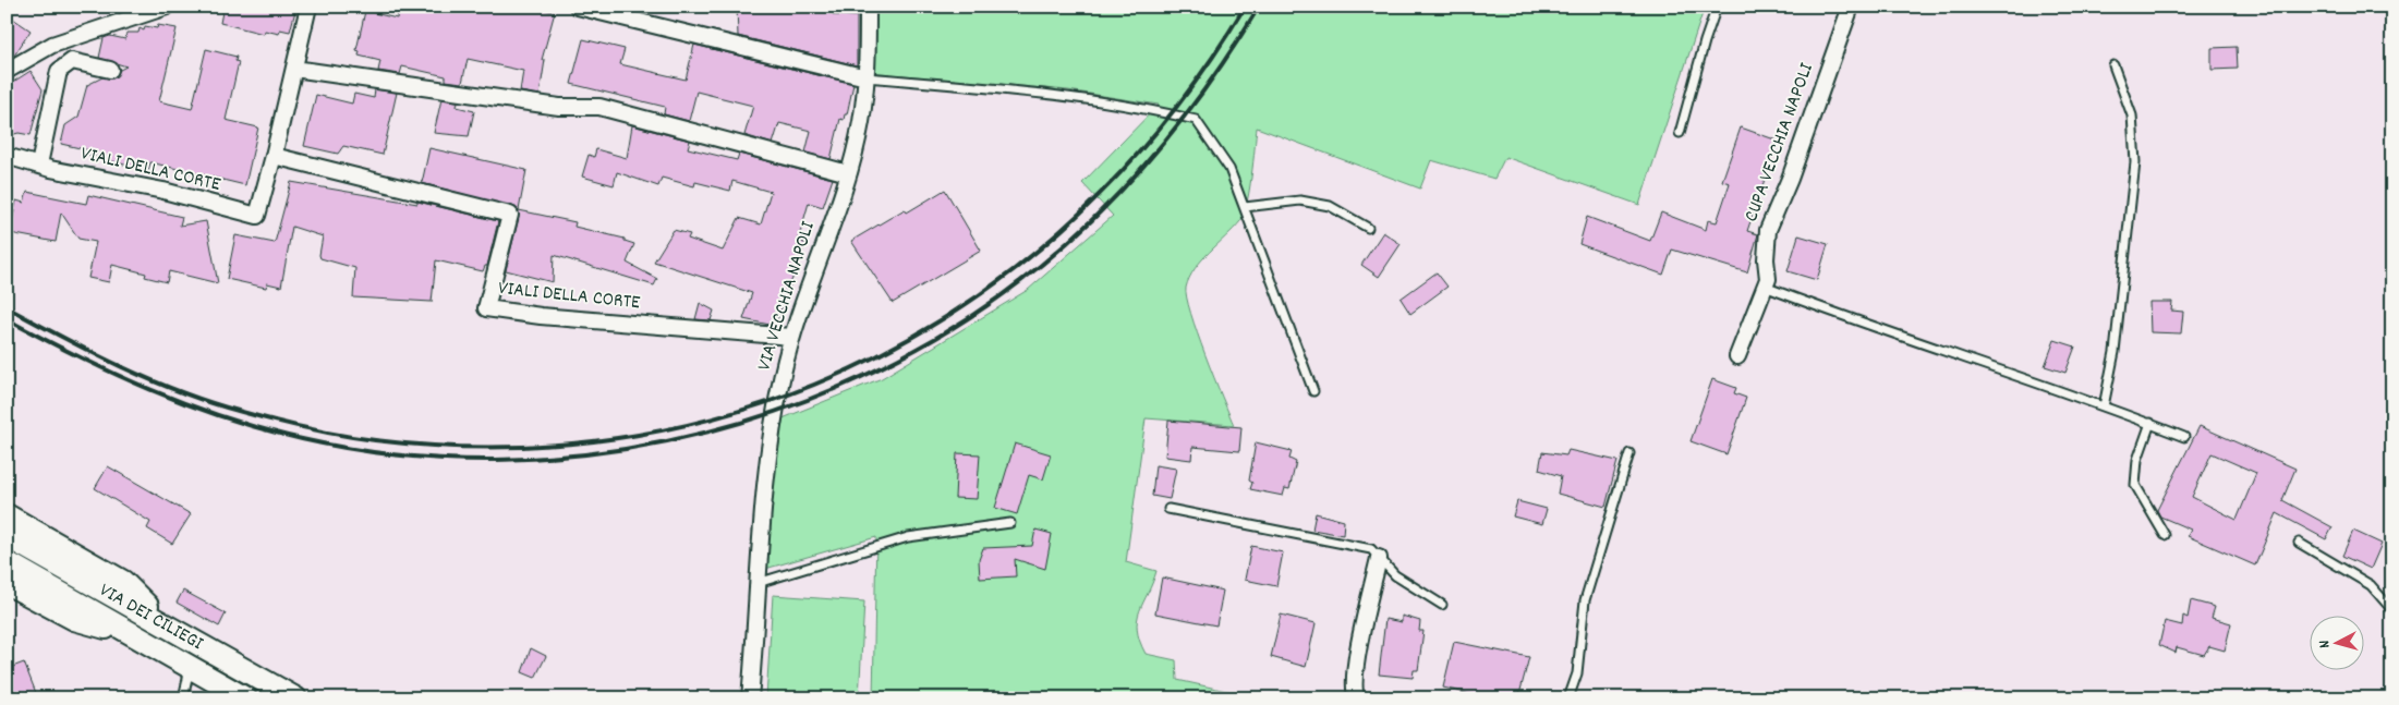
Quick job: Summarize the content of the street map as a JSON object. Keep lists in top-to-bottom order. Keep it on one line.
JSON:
{"streets":{"main road":["VIA DEI CILIEGI"],"street":["CUPA VECCHIA NAPOLI","VIALI DELLA CORTE","VIA VECCHIA NAPOLI"]},"crossings":[["VIALI DELLA CORTE","VIA VECCHIA NAPOLI"]],"north":"left"}
